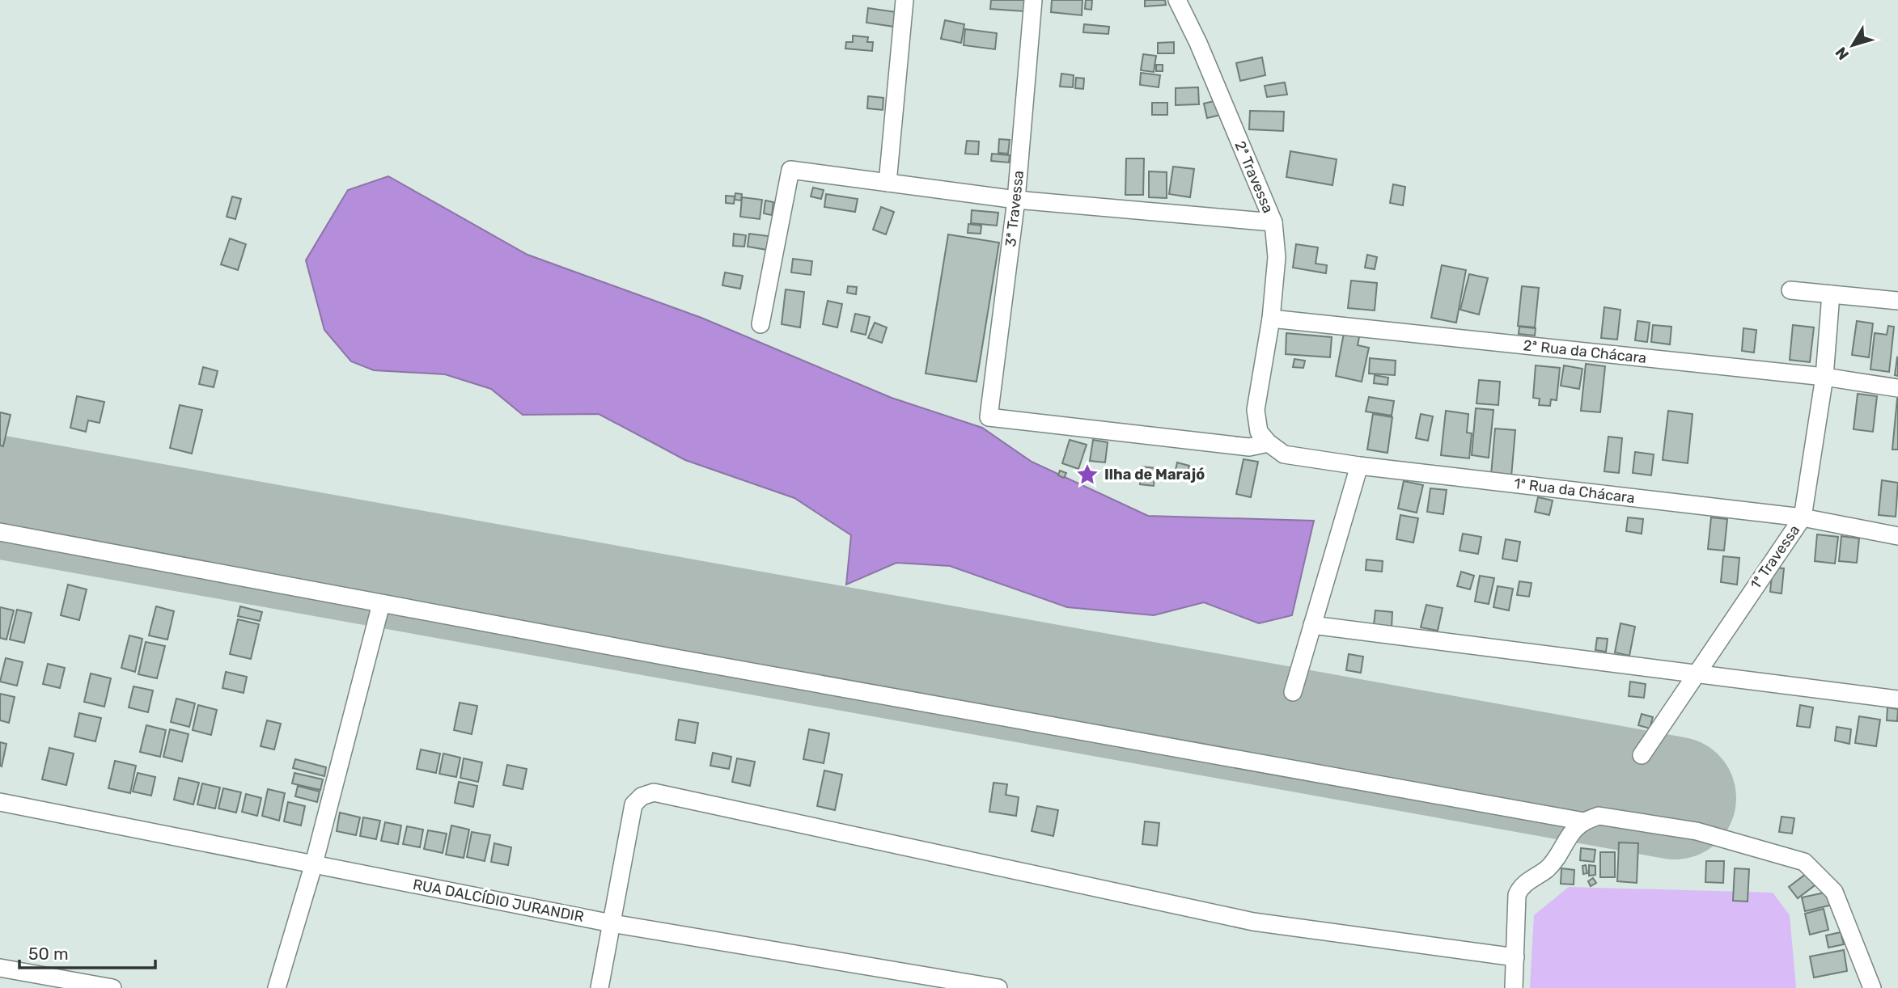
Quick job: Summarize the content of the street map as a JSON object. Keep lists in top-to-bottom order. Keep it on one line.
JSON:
{"streets":{"street":["2ª Travessa","3ª Travessa","2ª Rua da Chácara","1ª Rua da Chácara","1ª Travessa","RUA DALCÍDIO JURANDIR"]},"crossings":[["2ª Travessa","3ª Travessa"],["2ª Travessa","2ª Rua da Chácara"],["2ª Travessa","1ª Rua da Chácara"],["3ª Travessa","1ª Rua da Chácara"],["2ª Rua da Chácara","1ª Travessa"],["1ª Rua da Chácara","1ª Travessa"]],"places":{"place":["Ilha de Marajó"]},"scale_bar":"50 m","north":"bottom left"}
